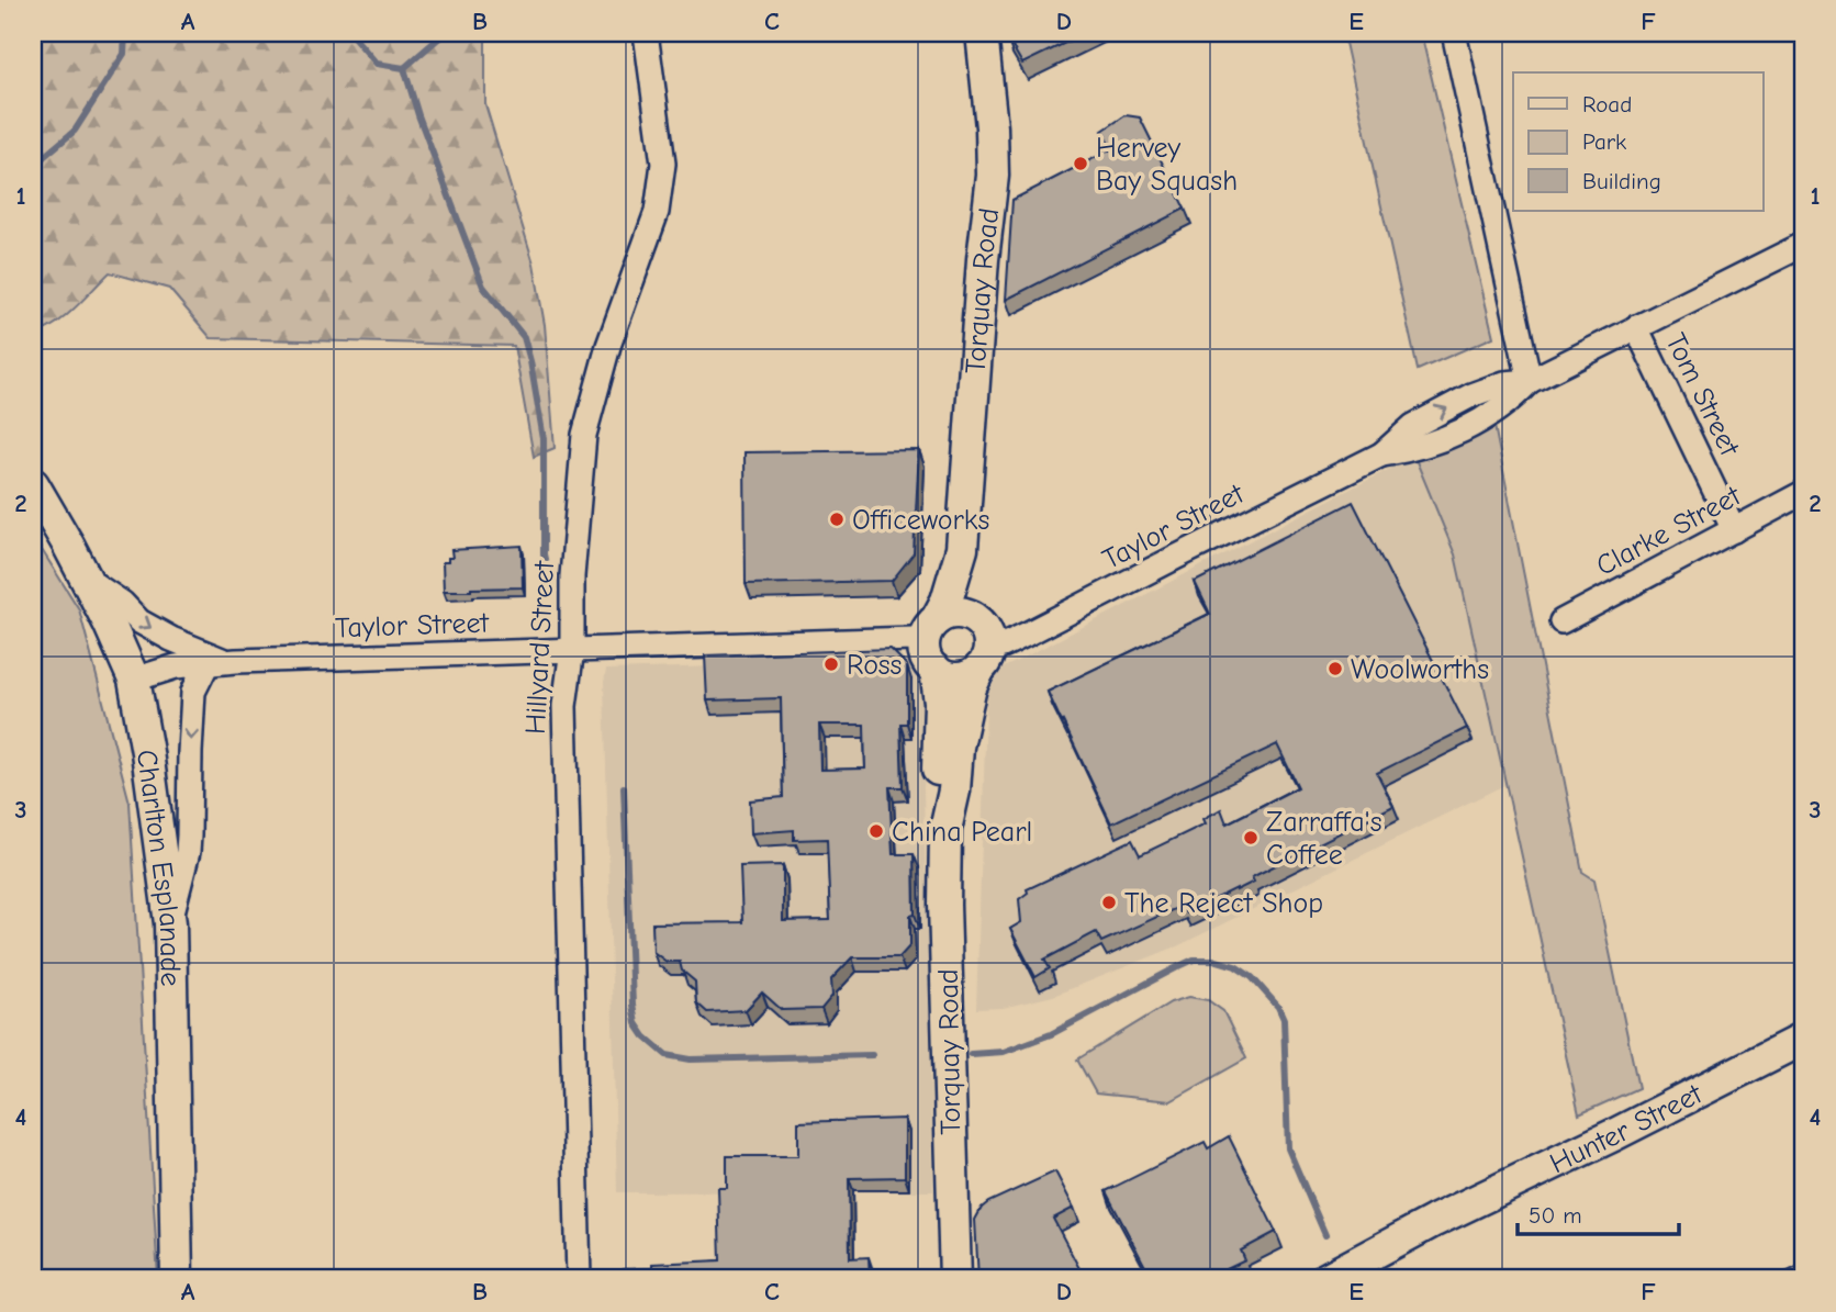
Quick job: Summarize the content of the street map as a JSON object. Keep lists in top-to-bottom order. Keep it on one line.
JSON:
{"streets":{"street":["Torquay Road","Tom Street","Taylor Street","Clarke Street","Hillyard Street","Charlton Esplanade","Hunter Street"]},"crossings":[["Torquay Road","Taylor Street"],["Tom Street","Taylor Street"],["Tom Street","Clarke Street"],["Taylor Street","Hillyard Street"],["Taylor Street","Charlton Esplanade"]],"places":["Hervey Bay Squash","Officeworks","Ross","Woolworths","China Pearl","Zarraffa's Coffee","The Reject Shop"],"legend":["Road","Park","Building"],"scale_bar":"50 m","grid":{"columns":["A","B","C","D","E","F"],"rows":["1","2","3","4"]}}
